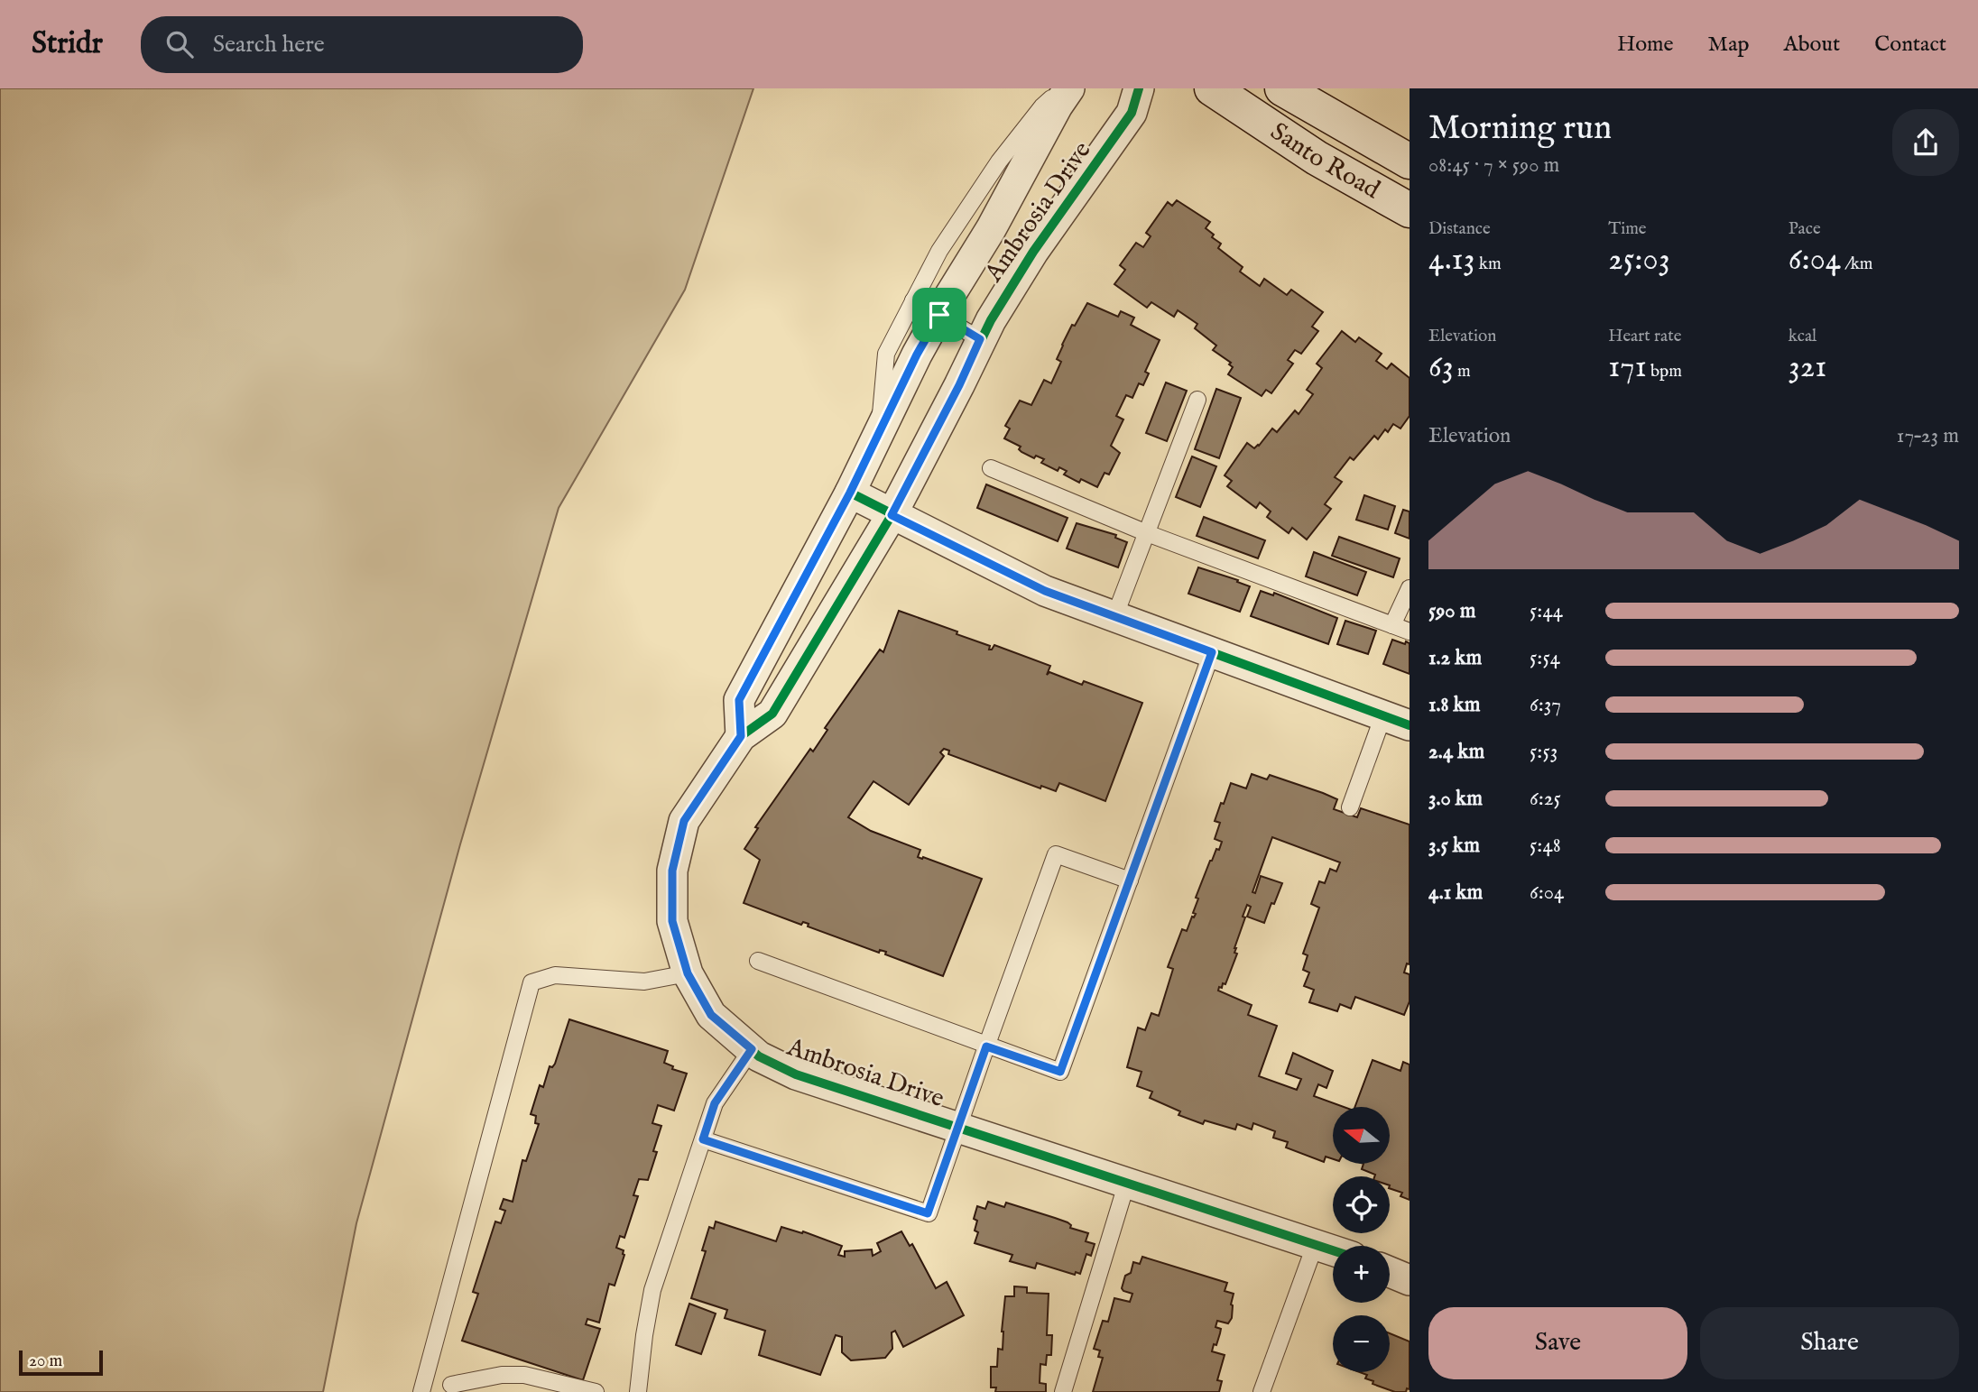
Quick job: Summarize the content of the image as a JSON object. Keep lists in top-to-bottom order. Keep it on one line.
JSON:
{"streets":{"street":["Santo Road","Ambrosia Drive"]},"scale_bar":"20 m","north":"left","page":{"header":"Stridr","search":"Search here","nav":["Home","Map","About","Contact"],"heading":["Morning run","08:45 · 7 × 590 m"],"stats":[["Distance","4.13 km"],["Time","25:03"],["Pace","6:04 /km"],["Elevation","63 m"],["Heart rate","171 bpm"],["kcal","321"]],"chart":["Elevation","17–23 m"],"list":[{"name":"590 m","note":"5:44"},{"name":"1.2 km","note":"5:54"},{"name":"1.8 km","note":"6:37"},{"name":"2.4 km","note":"5:53"},{"name":"3.0 km","note":"6:25"},{"name":"3.5 km","note":"5:48"},{"name":"4.1 km","note":"6:04"}],"map_buttons":["+","−"],"buttons":["Save","Share"],"scale":"20 m"}}
